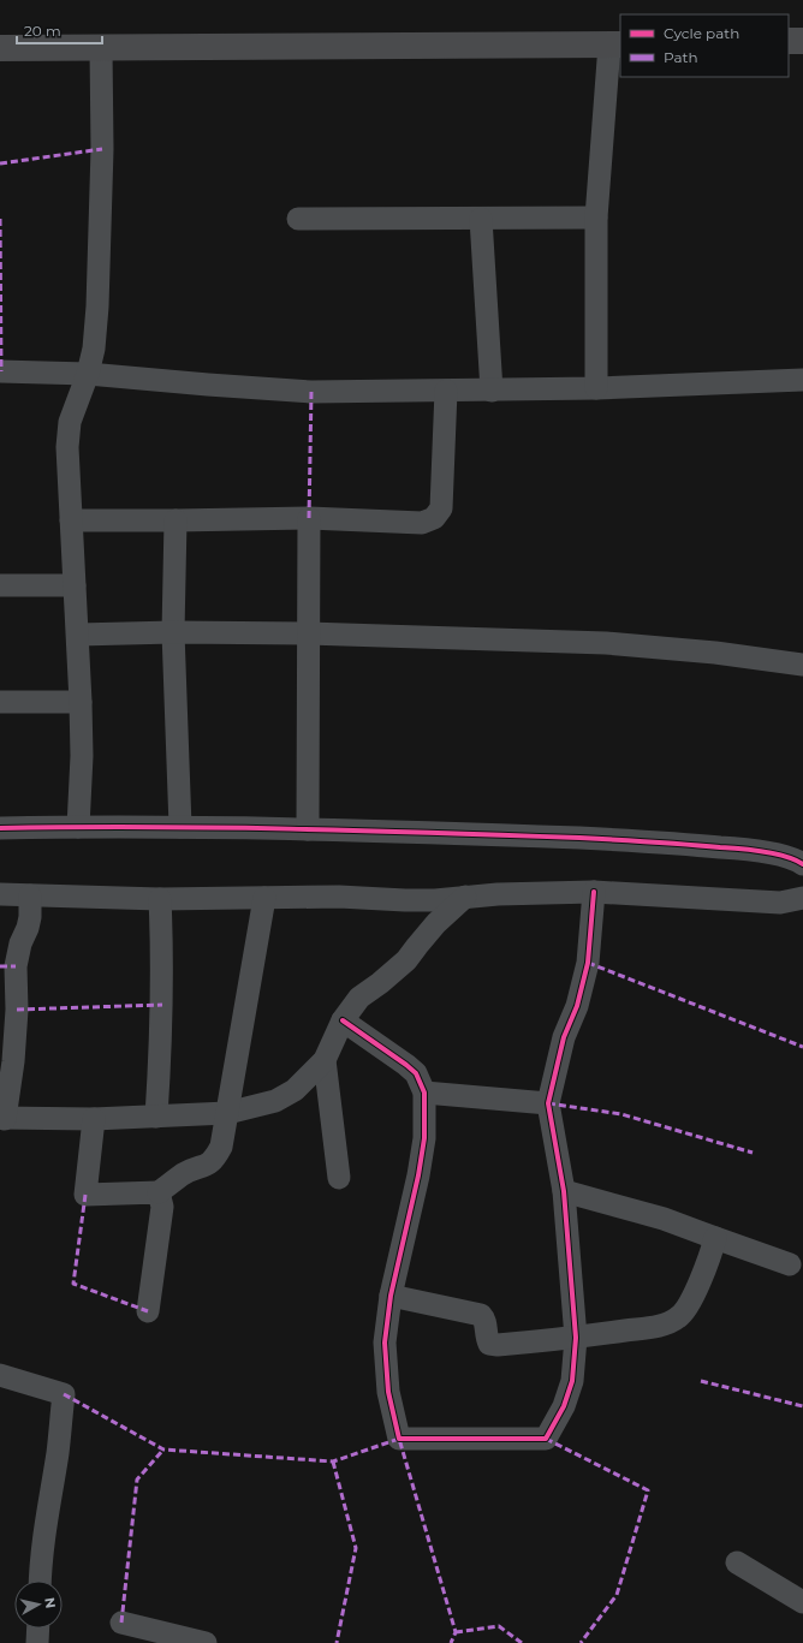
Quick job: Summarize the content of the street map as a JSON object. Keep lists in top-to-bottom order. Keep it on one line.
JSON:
{"legend":["Cycle path","Path"],"scale_bar":"20 m","north":"right"}
